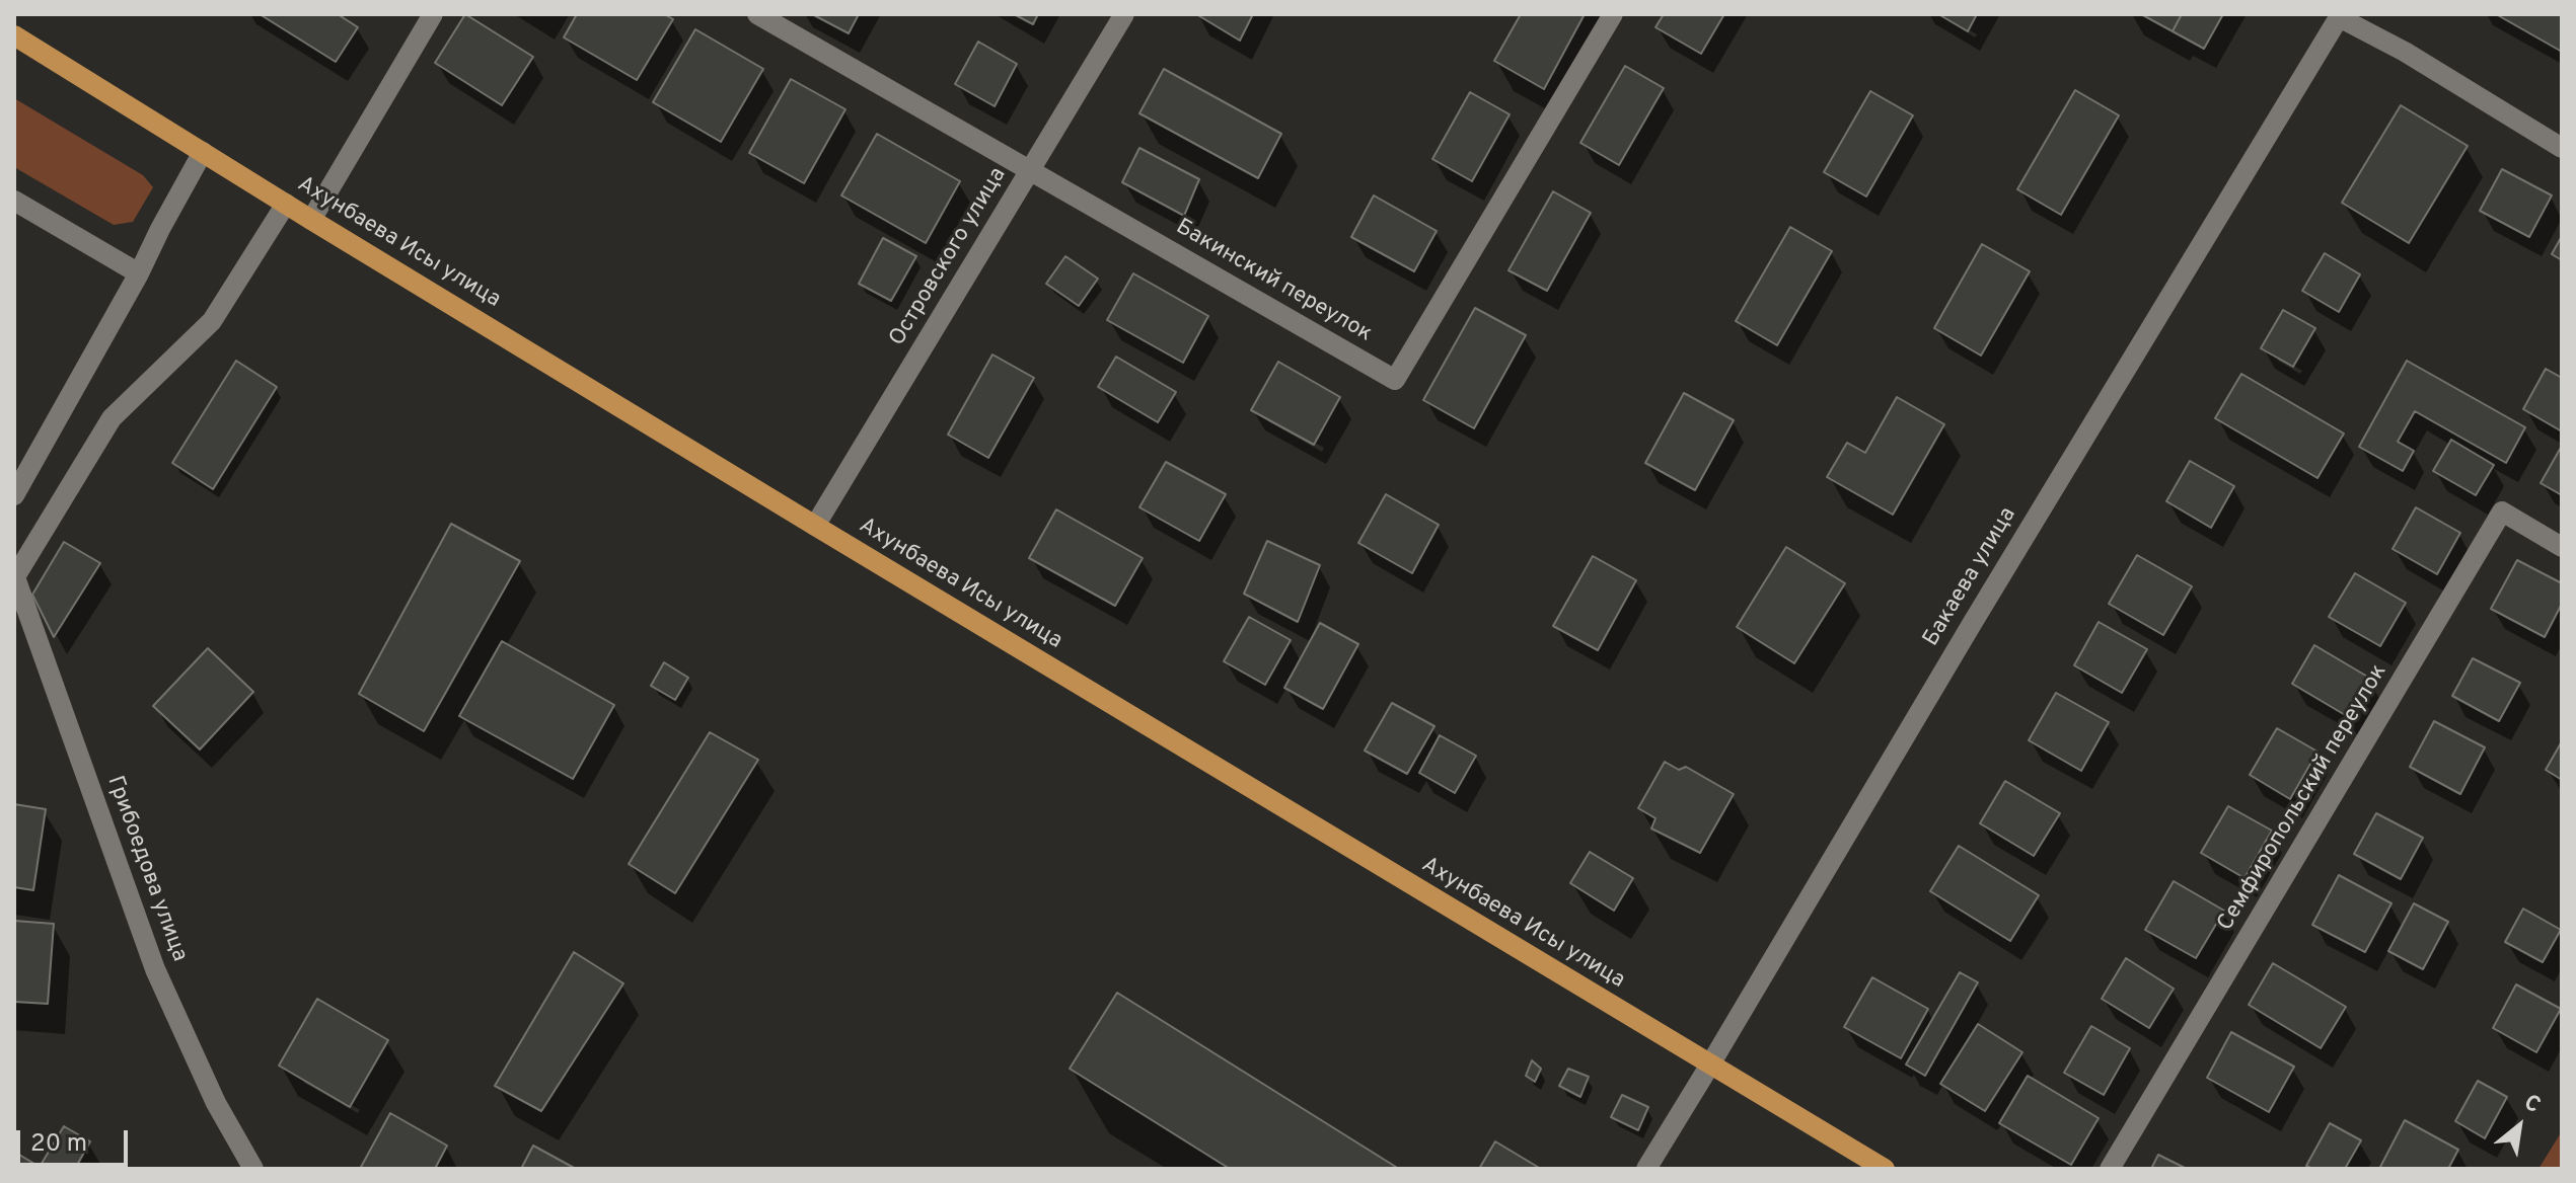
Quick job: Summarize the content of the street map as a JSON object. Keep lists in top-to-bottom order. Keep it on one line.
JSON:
{"streets":{"main road":["Ахунбаева Исы улица"],"street":["Островского улица","Бакинский переулок","Бакаева улица","Семфиропольский переулок","Грибоедова улица"]},"crossings":[["Ахунбаева Исы улица","Островского улица"],["Ахунбаева Исы улица","Бакаева улица"],["Островского улица","Бакинский переулок"]],"scale_bar":"20 m","north":"top right"}
